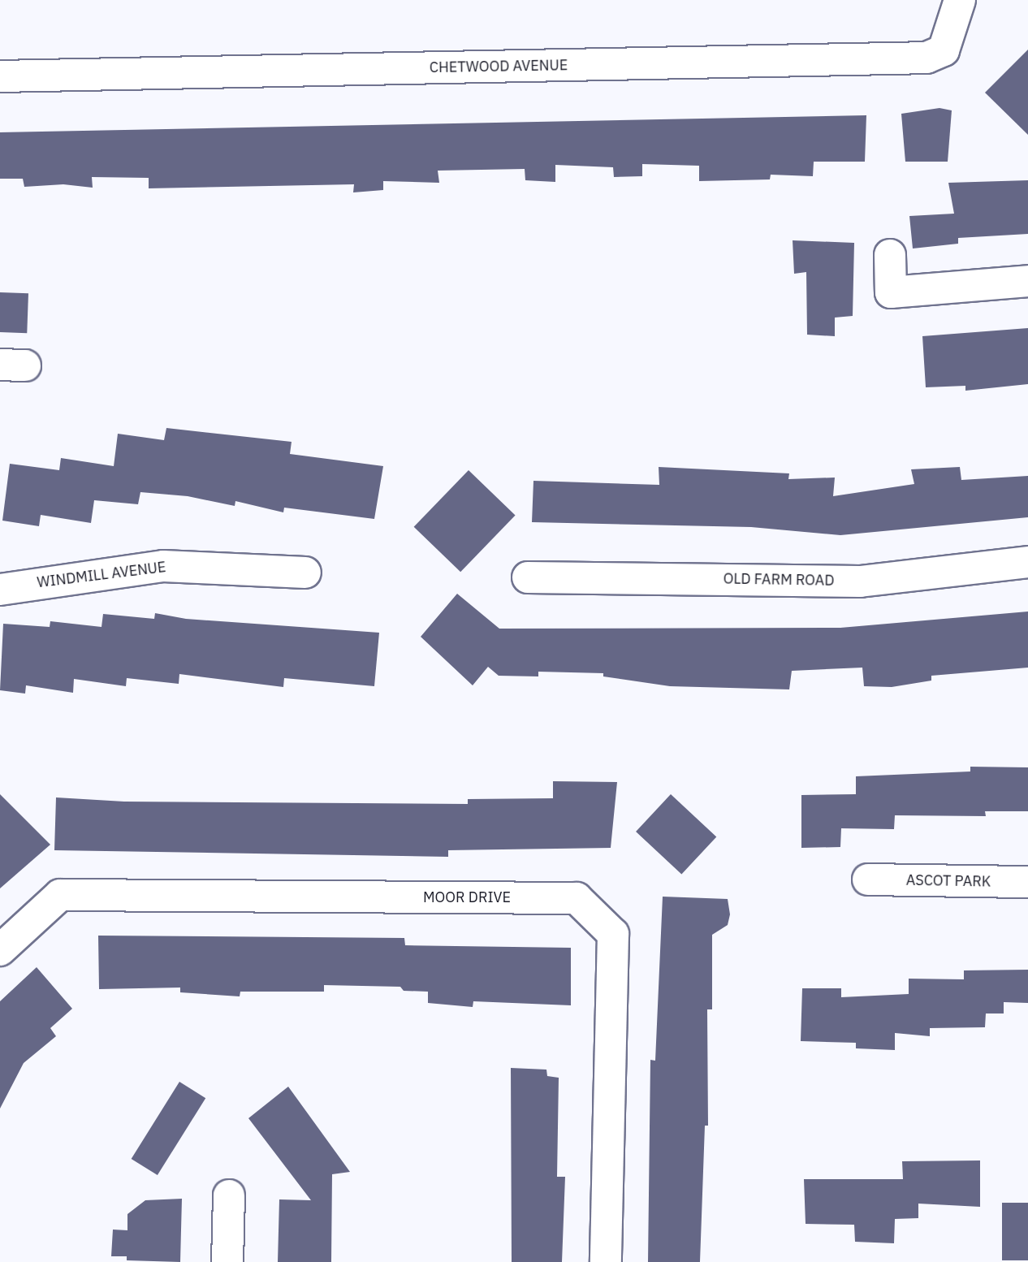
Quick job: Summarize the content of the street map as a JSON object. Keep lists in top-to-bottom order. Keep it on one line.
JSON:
{"streets":{"street":["CHETWOOD AVENUE","WINDMILL AVENUE","OLD FARM ROAD","ASCOT PARK","MOOR DRIVE"]}}
